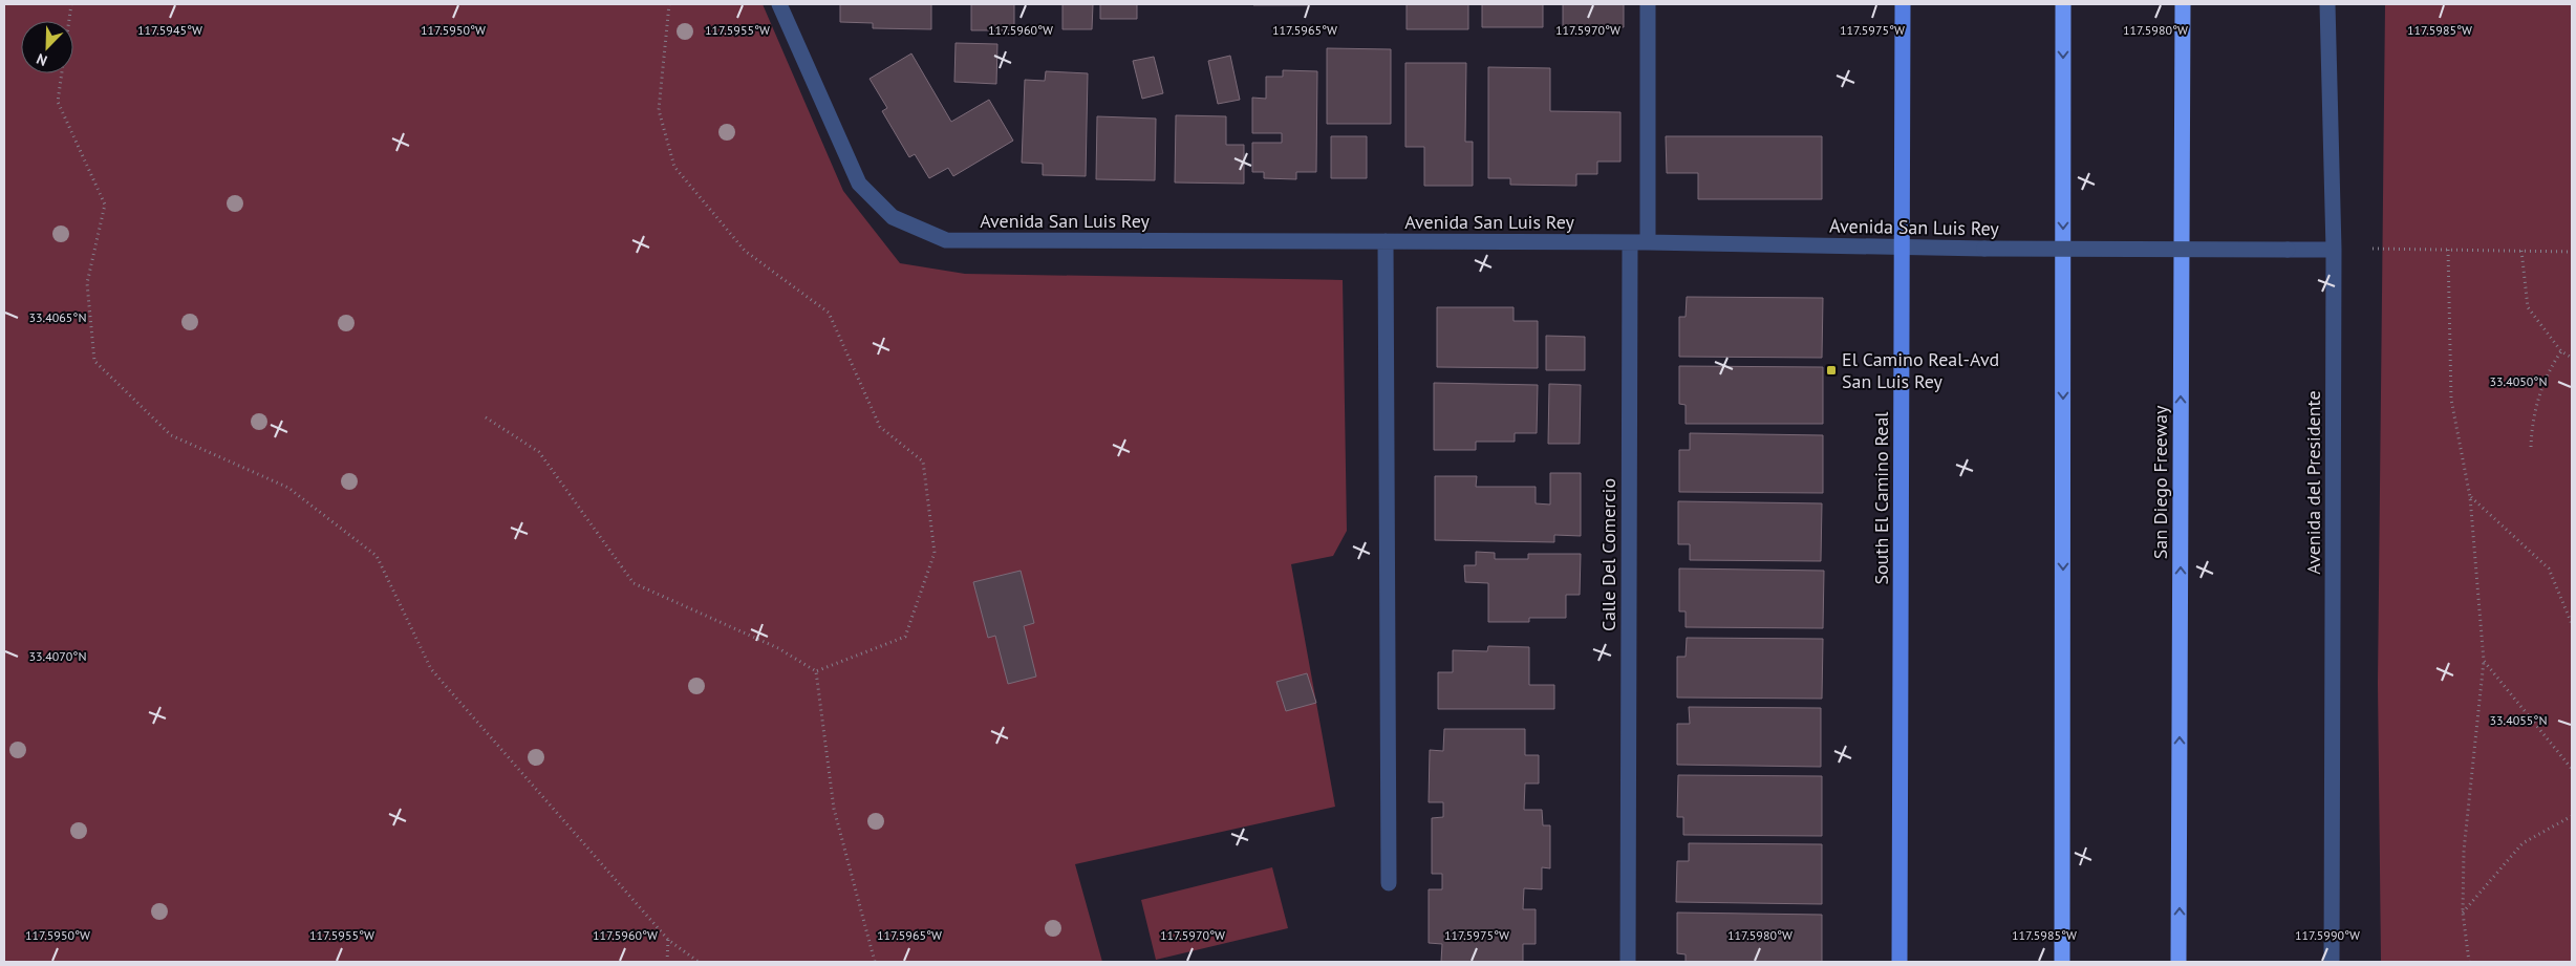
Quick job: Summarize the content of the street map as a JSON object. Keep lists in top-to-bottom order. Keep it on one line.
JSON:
{"streets":{"highway":["San Diego Freeway"],"main road":["South El Camino Real"],"street":["Avenida San Luis Rey","Avenida del Presidente","Calle Del Comercio"]},"crossings":[["Avenida San Luis Rey","Avenida del Presidente"],["Avenida San Luis Rey","South El Camino Real"],["Avenida San Luis Rey","Calle Del Comercio"]],"places":{"transit":["El Camino Real-Avd San Luis Rey"]},"north":"bottom left","coordinates":["117.5945°W","117.5950°W","117.5955°W","117.5960°W","117.5965°W","117.5970°W","117.5975°W","117.5980°W","117.5985°W","33.4065°N","33.4050°N","33.4070°N","33.4055°N","117.5990°W"]}
